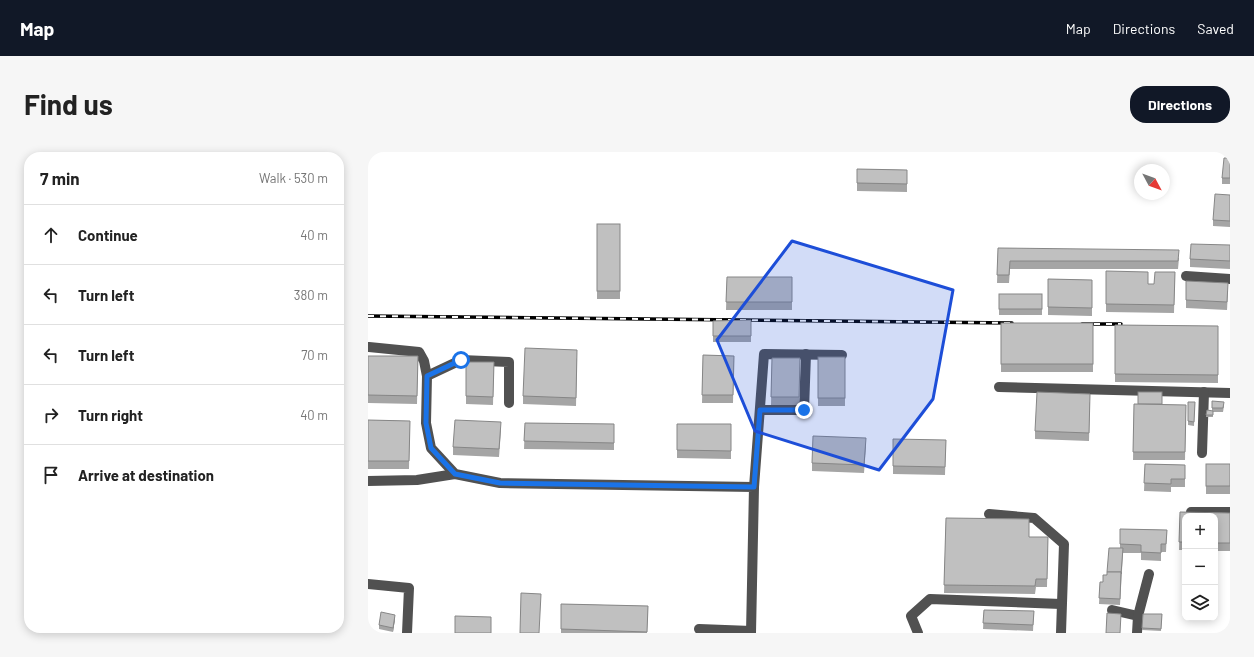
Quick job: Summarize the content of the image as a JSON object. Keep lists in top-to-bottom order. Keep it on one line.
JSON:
{"north":"bottom right","page":{"header":"Map","nav":["Map","Directions","Saved"],"buttons":"Directions","title":"Find us","heading":["7 min","Walk · 530 m"],"list":[["Continue","40 m"],["Turn left","380 m"],["Turn left","70 m"],["Turn right","40 m"],"Arrive at destination"],"map_buttons":["+","−"]}}
